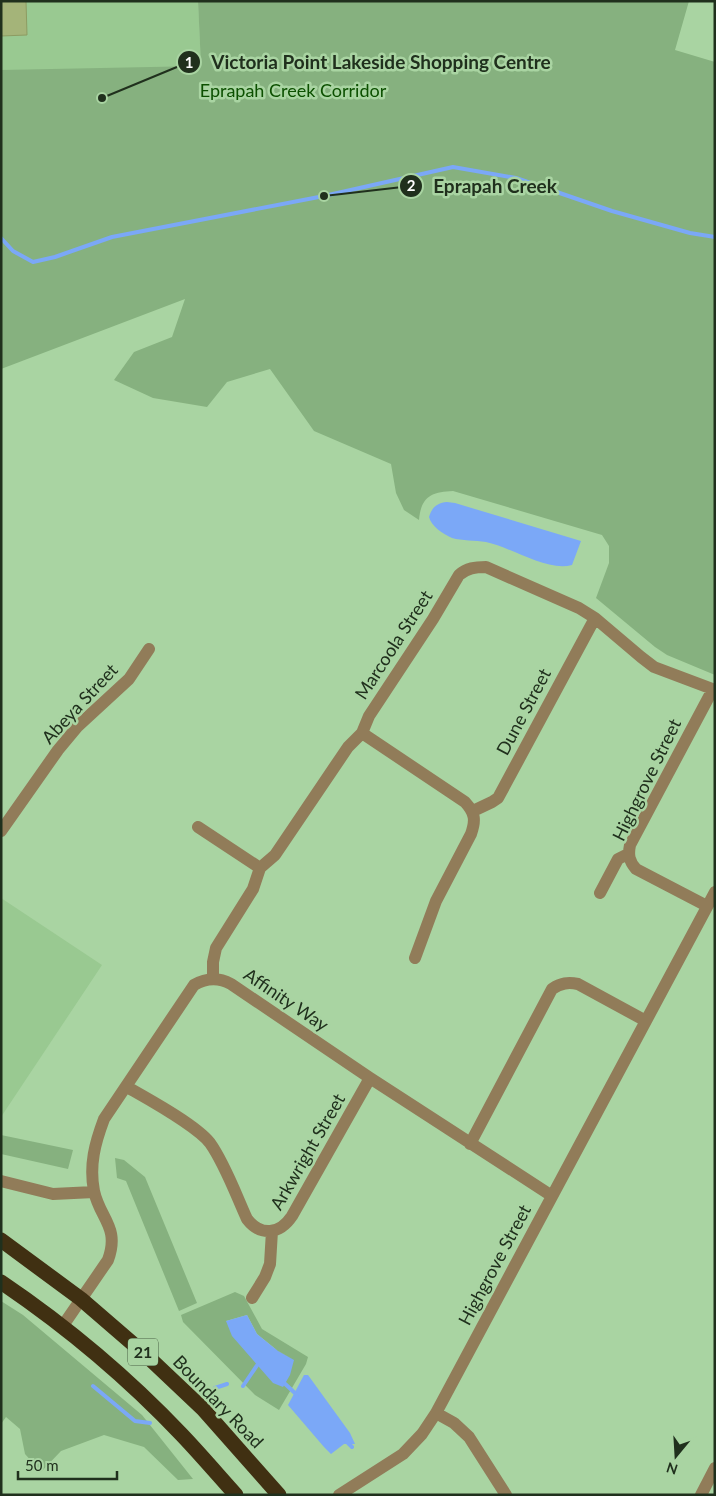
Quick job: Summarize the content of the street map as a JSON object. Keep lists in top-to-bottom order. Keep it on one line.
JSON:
{"streets":{"highway":["21","Boundary Road"],"street":["Marcoola Street","Abeya Street","Dune Street","Highgrove Street","Affinity Way","Arkwright Street"]},"crossings":[["Marcoola Street","Dune Street"],["Marcoola Street","Highgrove Street"],["Marcoola Street","Affinity Way"],["Highgrove Street","Affinity Way"],["Affinity Way","Arkwright Street"]],"parks":["Eprapah Creek Corridor"],"places":["Victoria Point Lakeside Shopping Centre","Eprapah Creek"],"scale_bar":"50 m","north":"bottom"}
